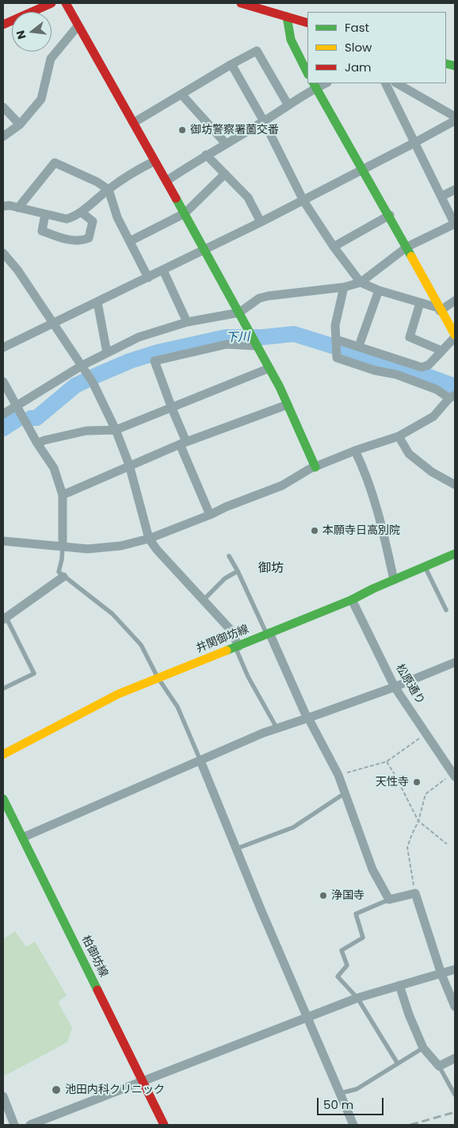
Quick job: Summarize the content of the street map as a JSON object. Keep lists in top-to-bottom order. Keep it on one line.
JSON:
{"streets":{"main road":["井関御坊線","柏御坊線"],"street":["松原通り"]},"crossings":[["井関御坊線","松原通り"]],"districts":["御坊"],"water":["下川"],"places":["御坊警察署薗交番","本願寺日高別院","天性寺","浄国寺","池田内科クリニック"],"legend":["Fast","Slow","Jam"],"scale_bar":"50 m","north":"left"}
